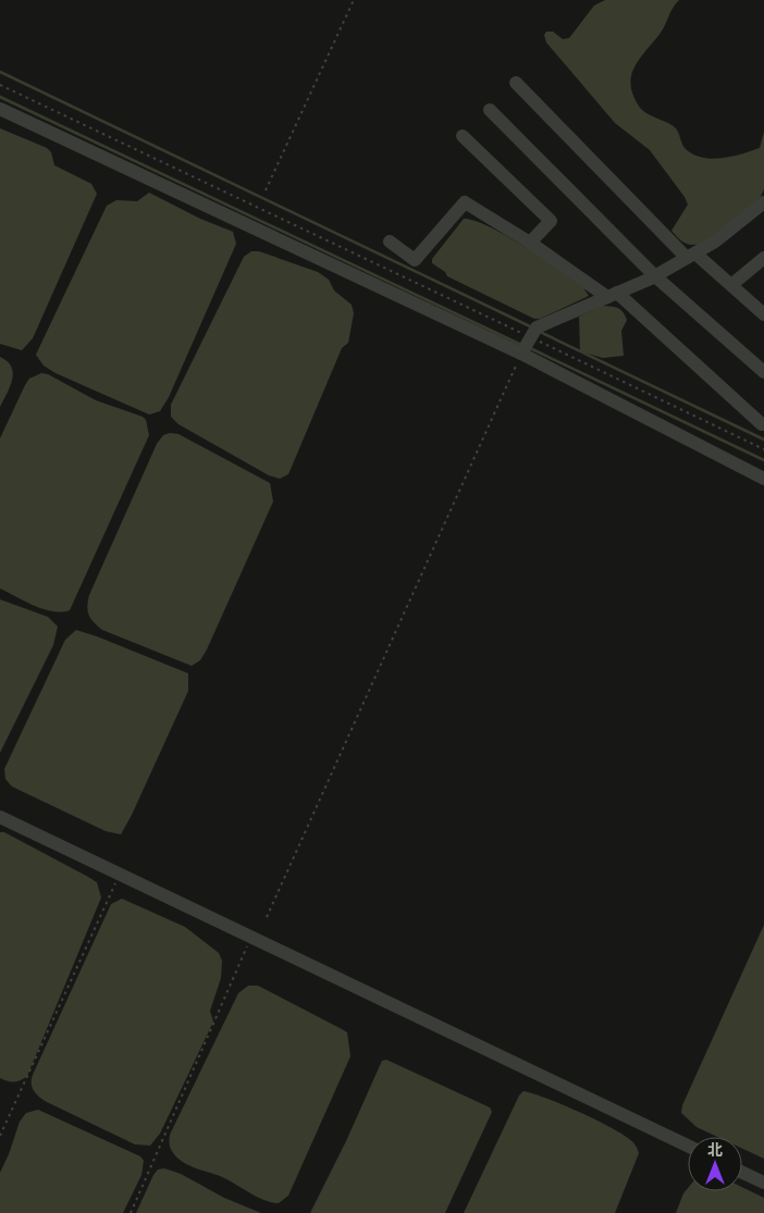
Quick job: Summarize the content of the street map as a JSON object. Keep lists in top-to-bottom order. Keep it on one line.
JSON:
{"north":"top"}
